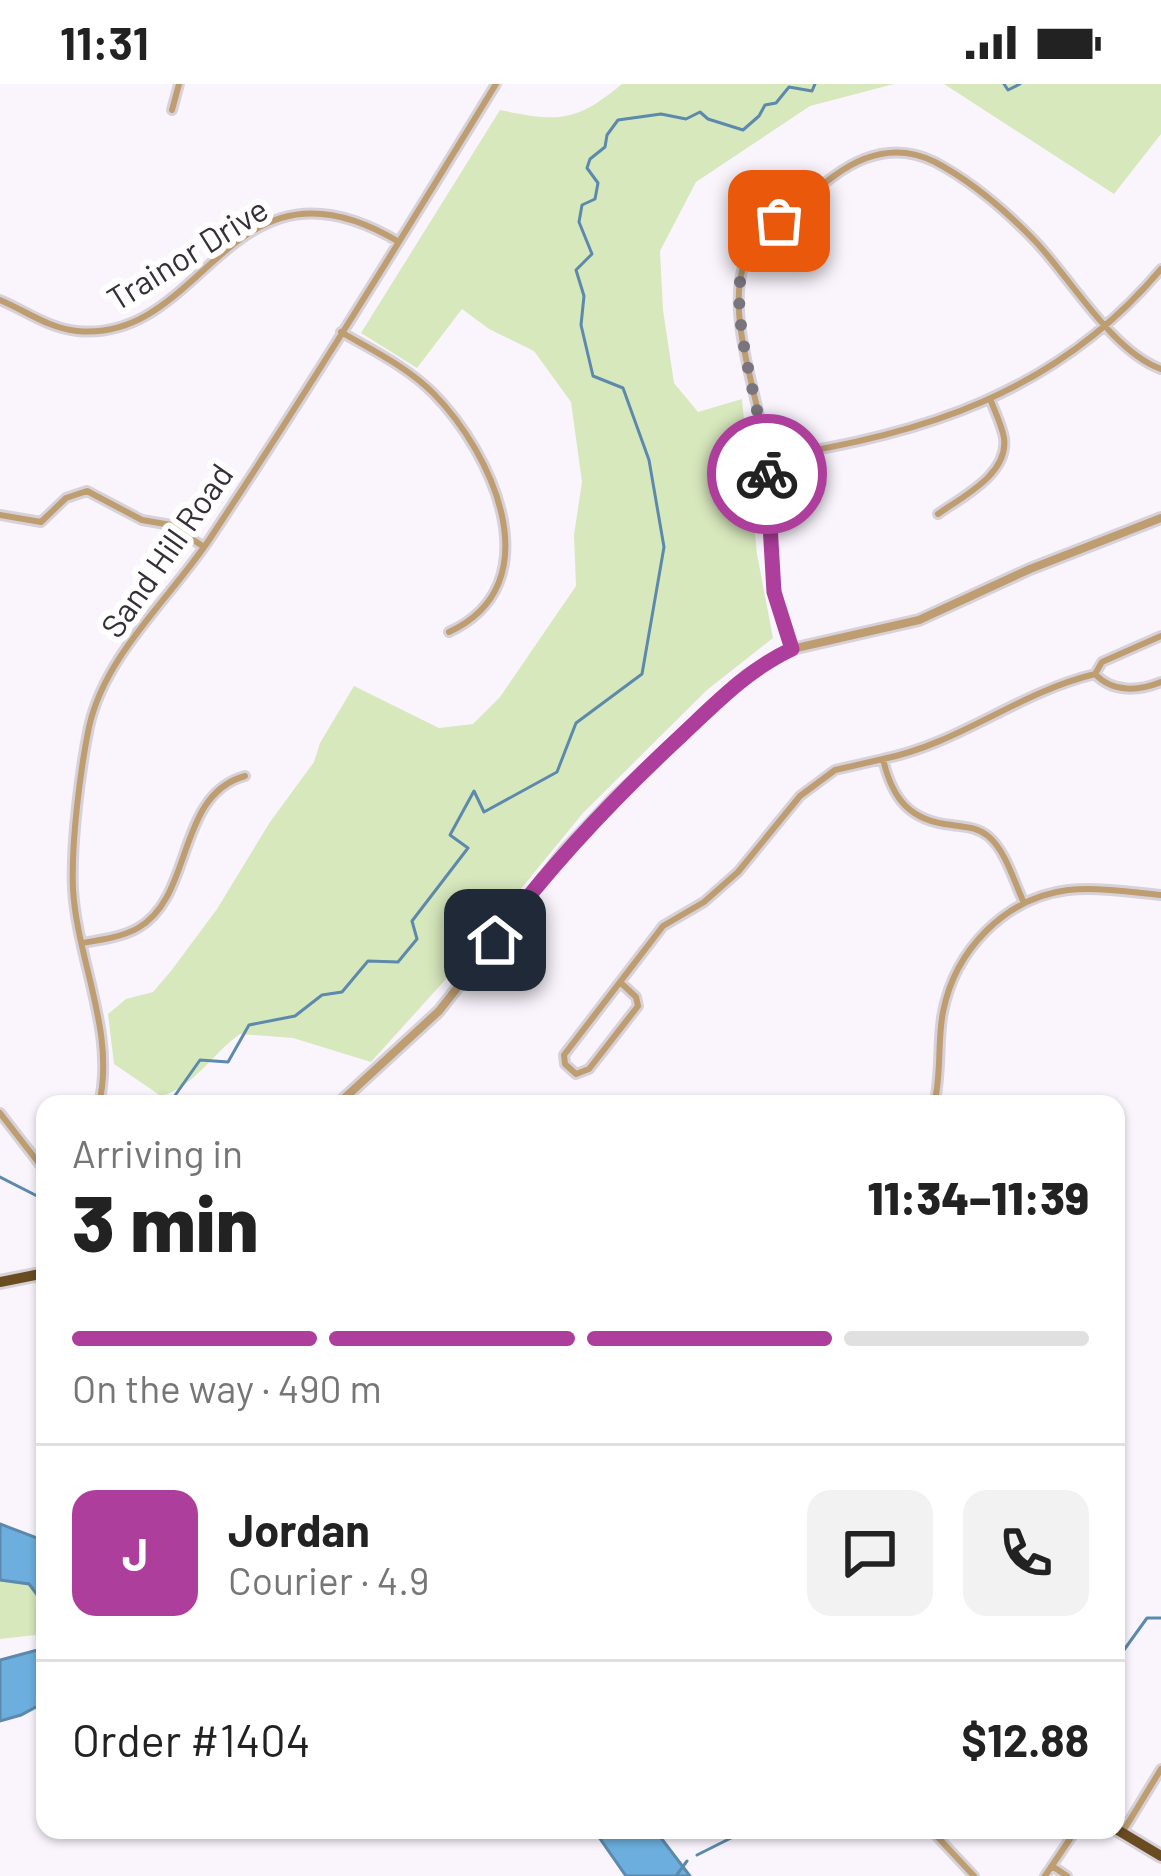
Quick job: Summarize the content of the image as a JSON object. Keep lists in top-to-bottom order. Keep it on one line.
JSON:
{"streets":{"street":["Trainor Drive","Sand Hill Road"]},"crossings":[["Trainor Drive","Sand Hill Road"]],"page":{"status":"11:31","heading":["3 min","Arriving in","11:34–11:39"],"panel":["Jordan","Courier · 4.9","Order #1404","$12.88"],"bar":"On the way · 490 m","round":"J"}}
